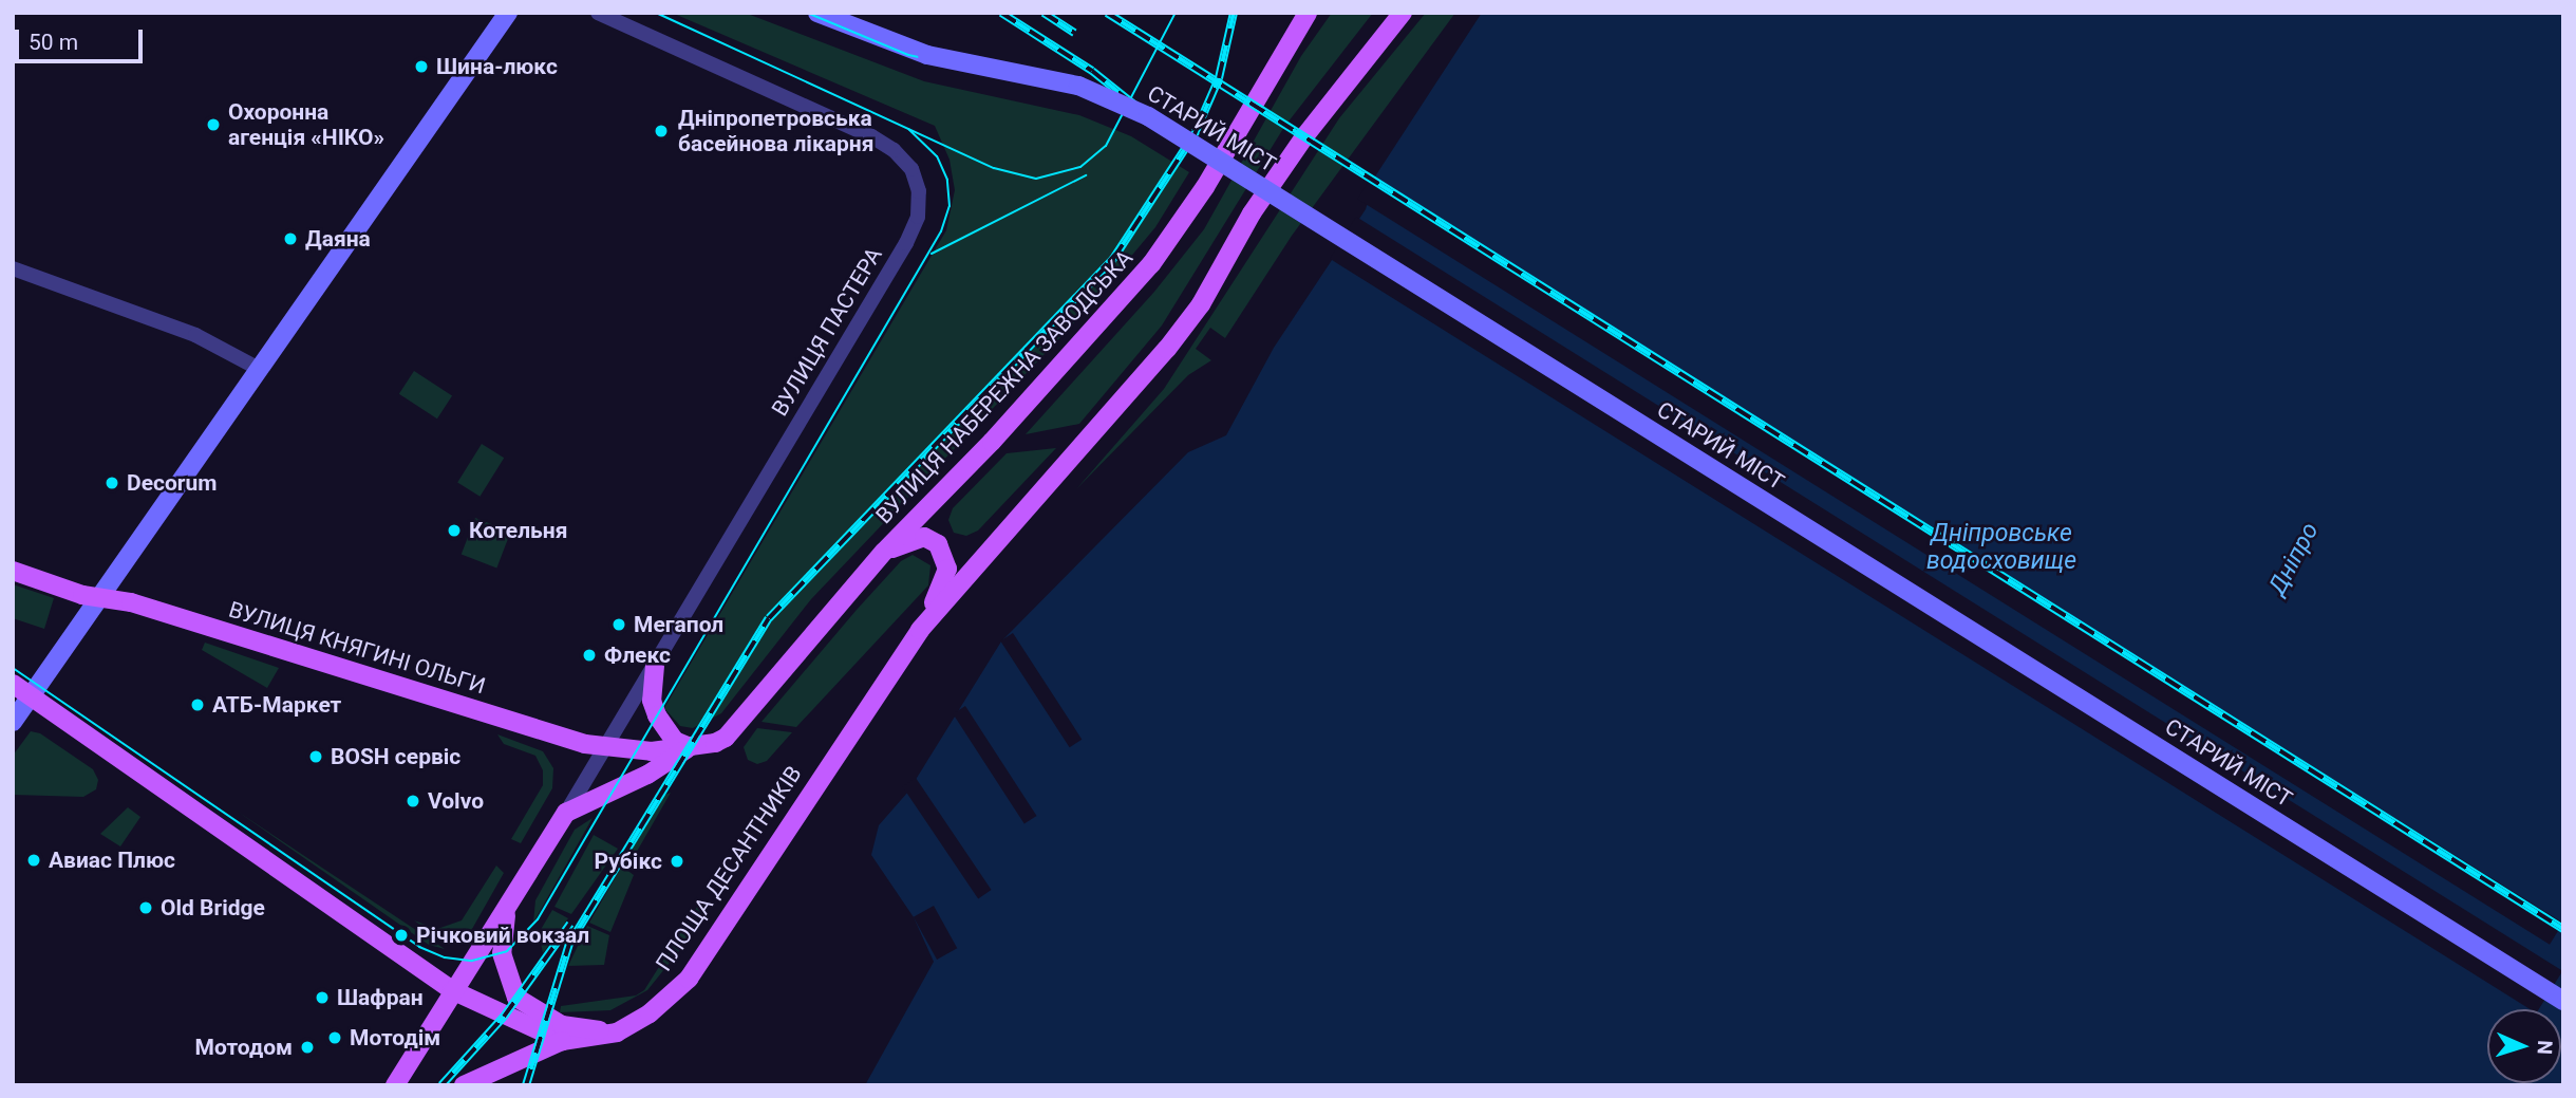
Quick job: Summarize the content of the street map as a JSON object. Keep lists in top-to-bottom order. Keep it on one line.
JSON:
{"streets":{"main road":["СТАРИЙ МІСТ","ВУЛИЦЯ НАБЕРЕЖНА ЗАВОДСЬКА","ВУЛИЦЯ КНЯГИНІ ОЛЬГИ","ПЛОЩА ДЕСАНТНИКІВ"],"street":["ВУЛИЦЯ ПАСТЕРА"]},"crossings":[["ВУЛИЦЯ ПАСТЕРА","ВУЛИЦЯ КНЯГИНІ ОЛЬГИ"],["ВУЛИЦЯ НАБЕРЕЖНА ЗАВОДСЬКА","ВУЛИЦЯ КНЯГИНІ ОЛЬГИ"]],"water":["Дніпровське водосховище","Дніпро"],"places":["Шина-люкс","Охоронна агенція «НІКО»","Дніпропетровська басейнова лікарня","Даяна","Decorum","Котельня","Мегапол","Флекс","АТБ-Маркет","BOSH сервіс","Volvo","Авиас Плюс","Рубікс","Old Bridge","Річковий вокзал","Шафран","Мотодім","Мотодом"],"scale_bar":"50 m","north":"right"}
